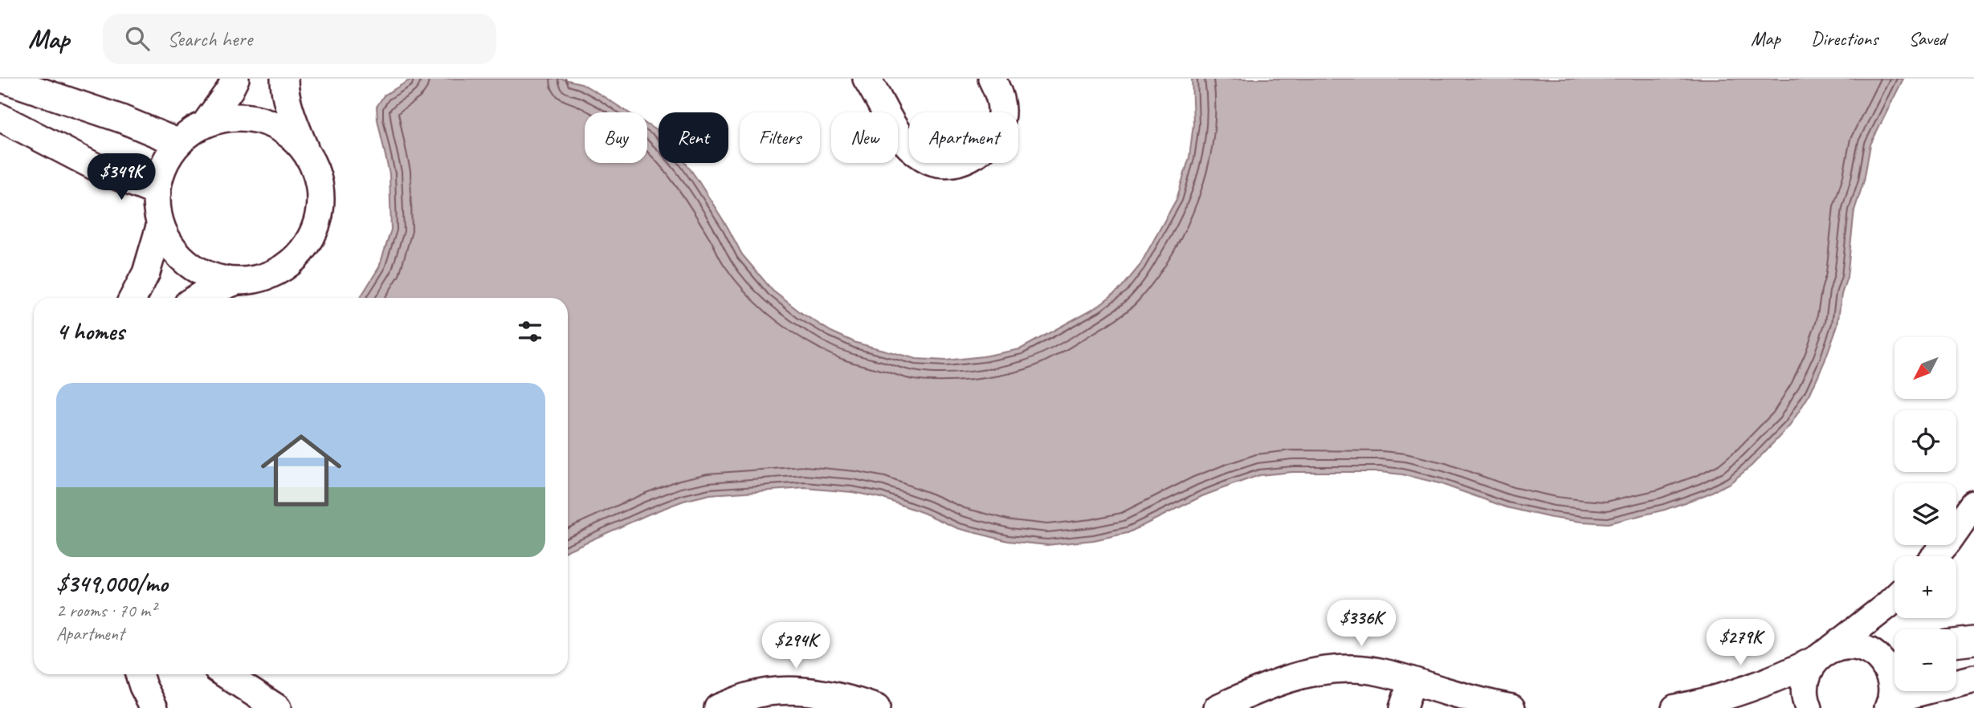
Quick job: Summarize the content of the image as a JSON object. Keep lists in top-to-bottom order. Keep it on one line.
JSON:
{"north":"bottom left","page":{"header":"Map","search":"Search here","nav":["Map","Directions","Saved"],"chip":["Buy","Rent","Filters","New","Apartment"],"price":["$349K","$336K","$279K","$294K"],"heading":"4 homes","map_buttons":["+","−"],"list":[{"name":"$349,000/mo","note":"2 rooms · 70 m² · Apartment"}]}}
